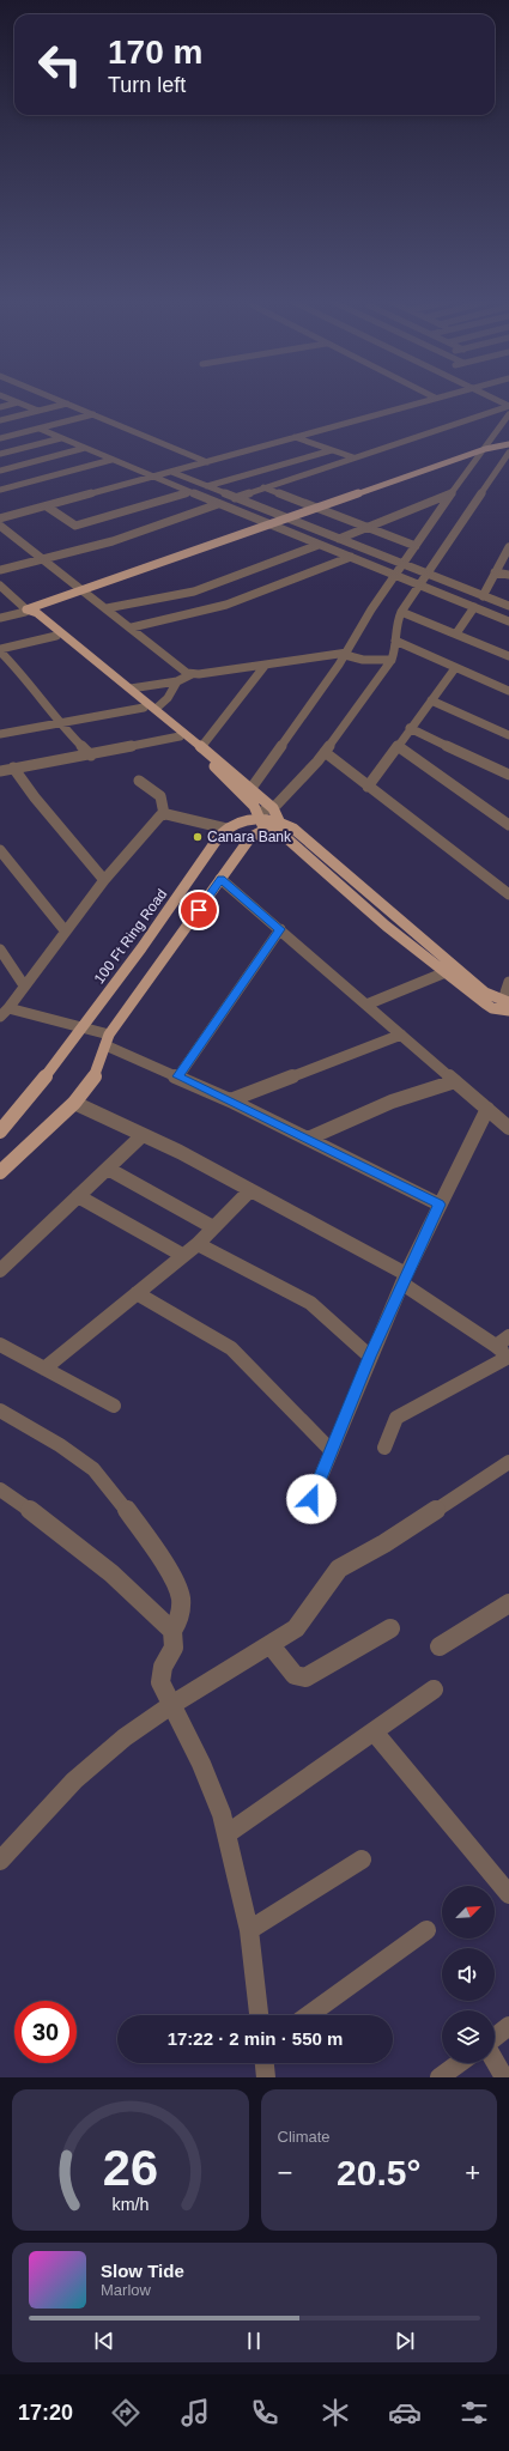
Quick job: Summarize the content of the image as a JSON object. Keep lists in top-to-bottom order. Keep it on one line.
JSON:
{"streets":{"main road":["100 Ft Ring Road"]},"places":["Canara Bank"],"north":"top right","page":{"turn":["170 m","Turn left"],"limit":"30","trip":"17:22 · 2 min · 550 m","tile":"Climate","heat":["−","20.5°","+"],"song":["Slow Tide","Marlow"],"tabs":"17:20","gauge":["26","km/h"]}}
